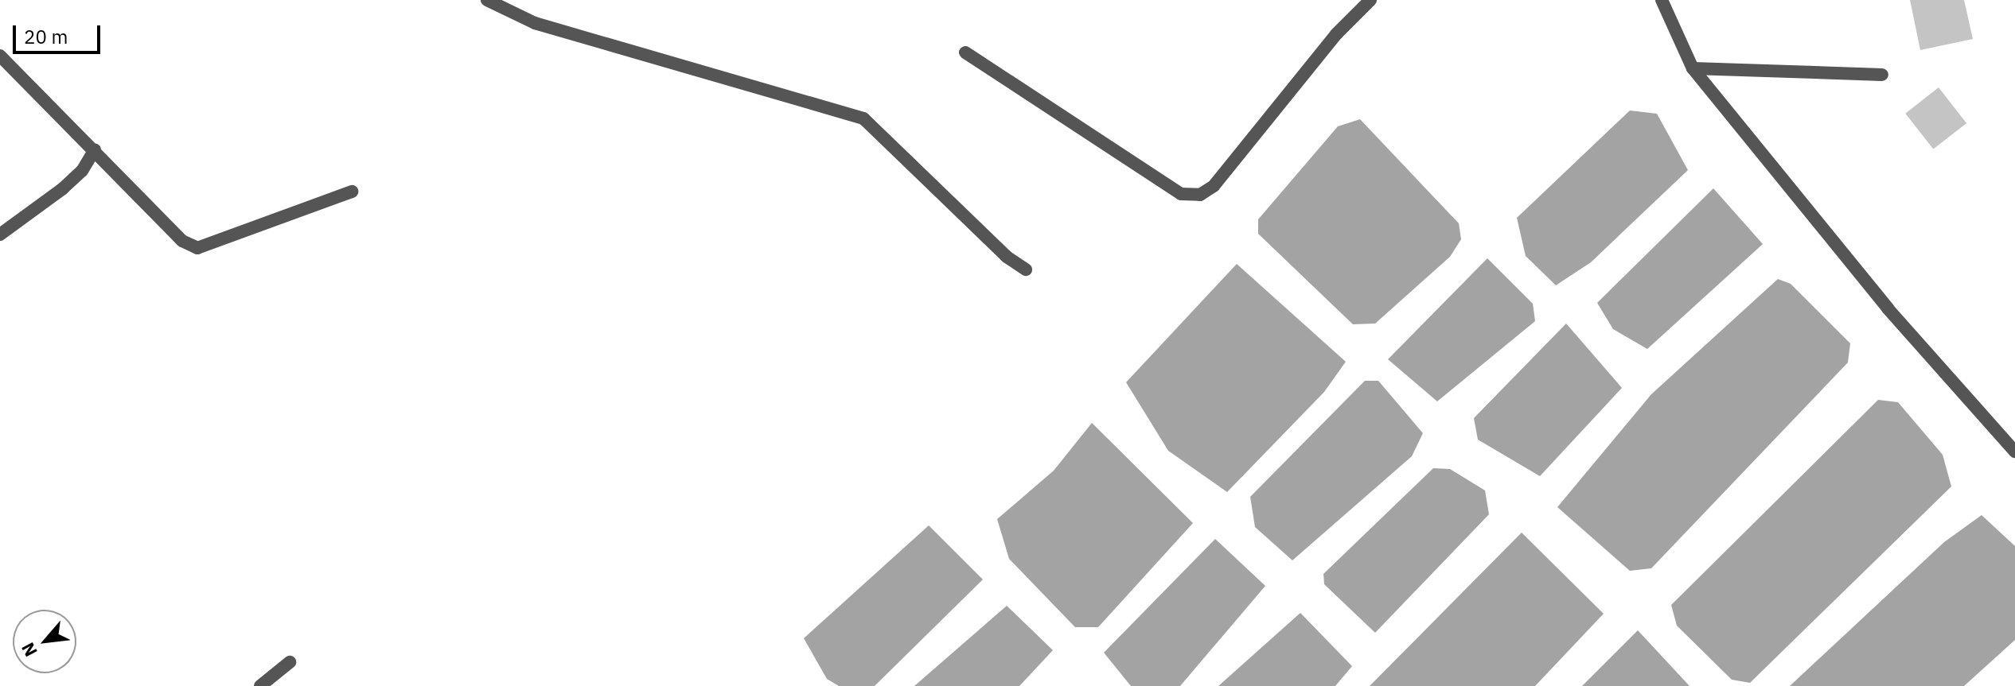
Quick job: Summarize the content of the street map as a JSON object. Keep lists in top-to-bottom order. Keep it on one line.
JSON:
{"scale_bar":"20 m","north":"bottom left"}
